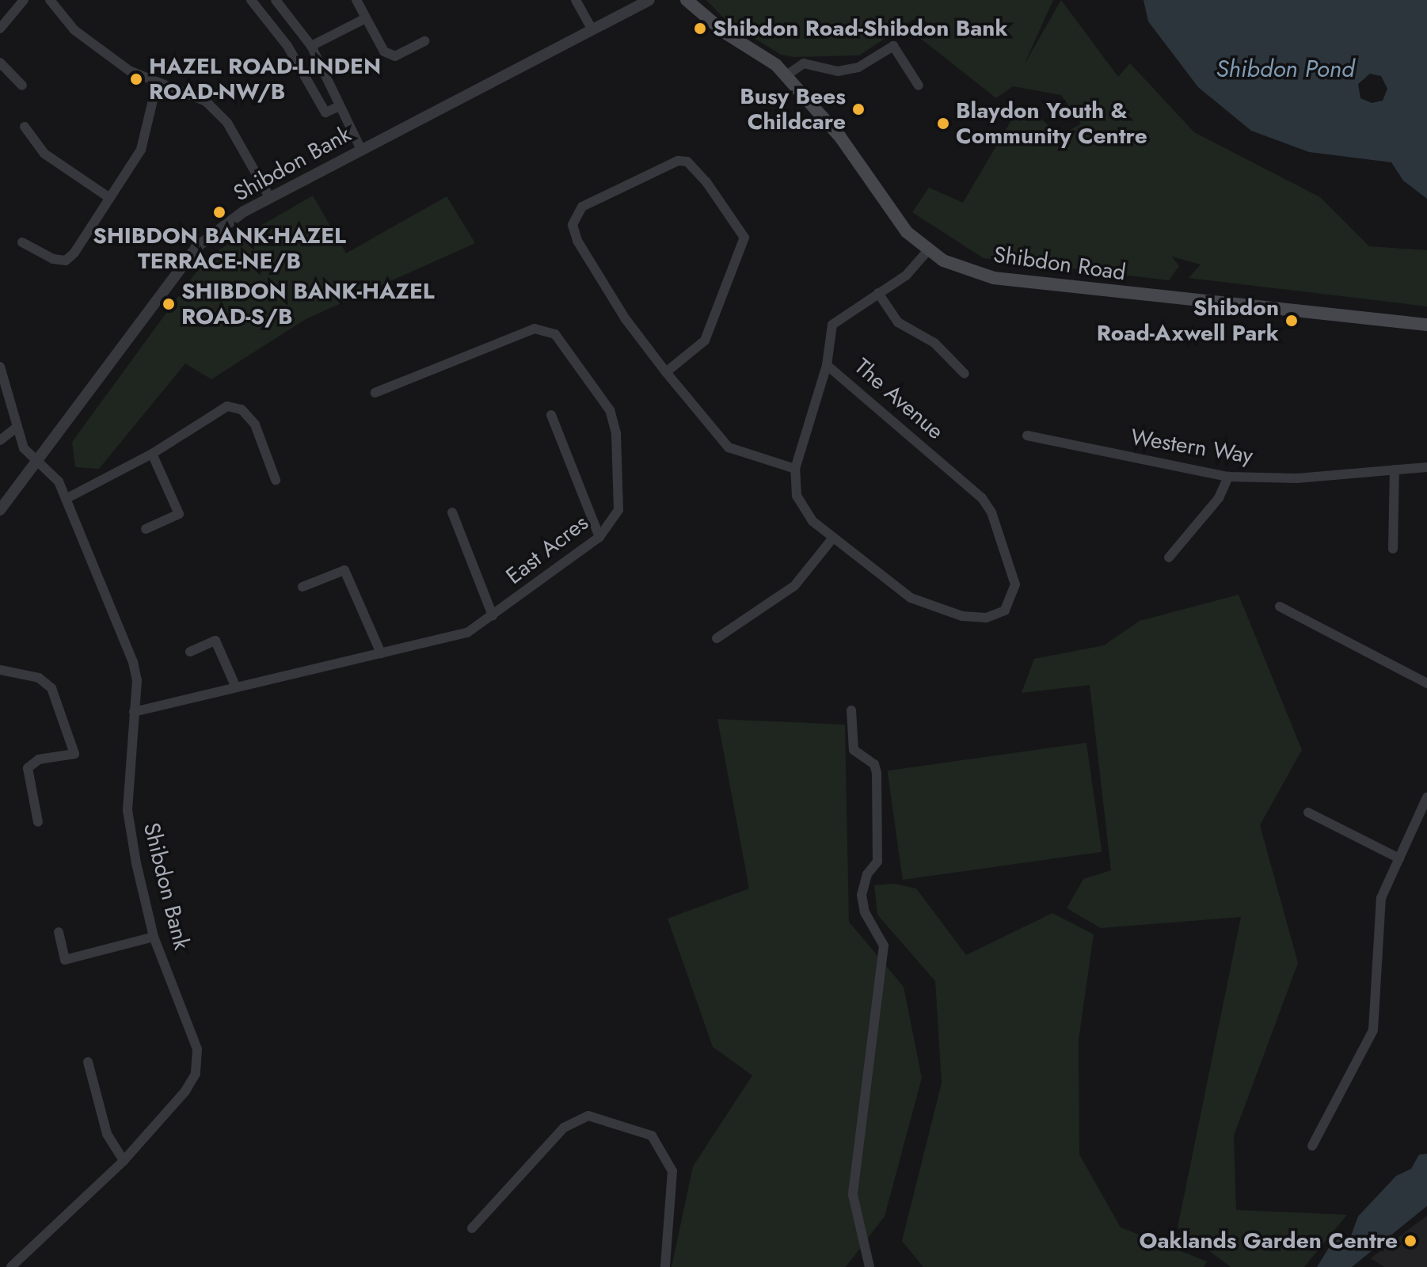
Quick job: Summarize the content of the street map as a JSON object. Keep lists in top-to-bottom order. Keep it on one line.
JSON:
{"streets":{"main road":["Shibdon Road"],"street":["Shibdon Bank","The Avenue","Western Way","East Acres"]},"crossings":[["Shibdon Bank","East Acres"],["Shibdon Road","The Avenue"]],"water":["Shibdon Pond"],"places":["Shibdon Road-Shibdon Bank","HAZEL ROAD-LINDEN ROAD-NW/B","Busy Bees Childcare","Blaydon Youth & Community Centre","SHIBDON BANK-HAZEL TERRACE-NE/B","SHIBDON BANK-HAZEL ROAD-S/B","Shibdon Road-Axwell Park","Oaklands Garden Centre"]}
